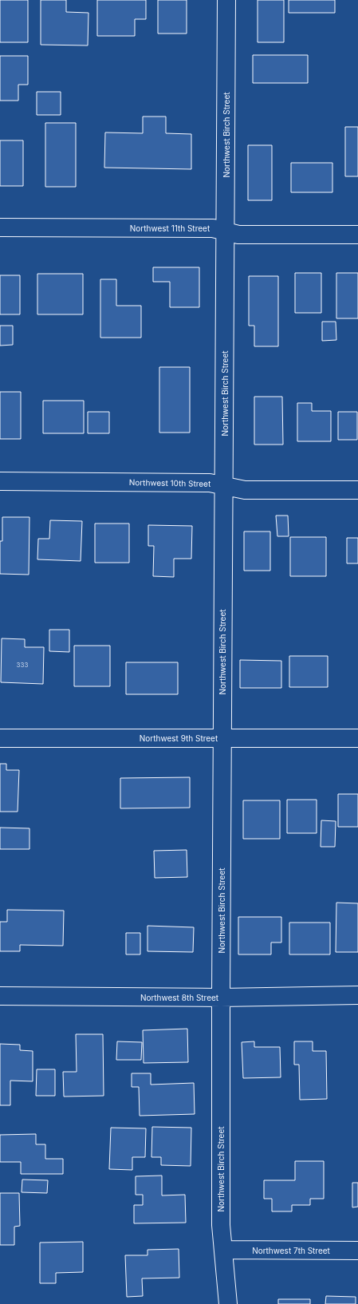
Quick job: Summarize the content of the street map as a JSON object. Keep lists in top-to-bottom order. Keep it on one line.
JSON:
{"streets":{"street":["Northwest Birch Street","Northwest 11th Street","Northwest 10th Street","Northwest 9th Street","Northwest 8th Street","Northwest 7th Street"]},"crossings":[["Northwest Birch Street","Northwest 11th Street"],["Northwest Birch Street","Northwest 10th Street"],["Northwest Birch Street","Northwest 9th Street"],["Northwest Birch Street","Northwest 8th Street"],["Northwest Birch Street","Northwest 7th Street"]],"house_numbers":["333"]}
